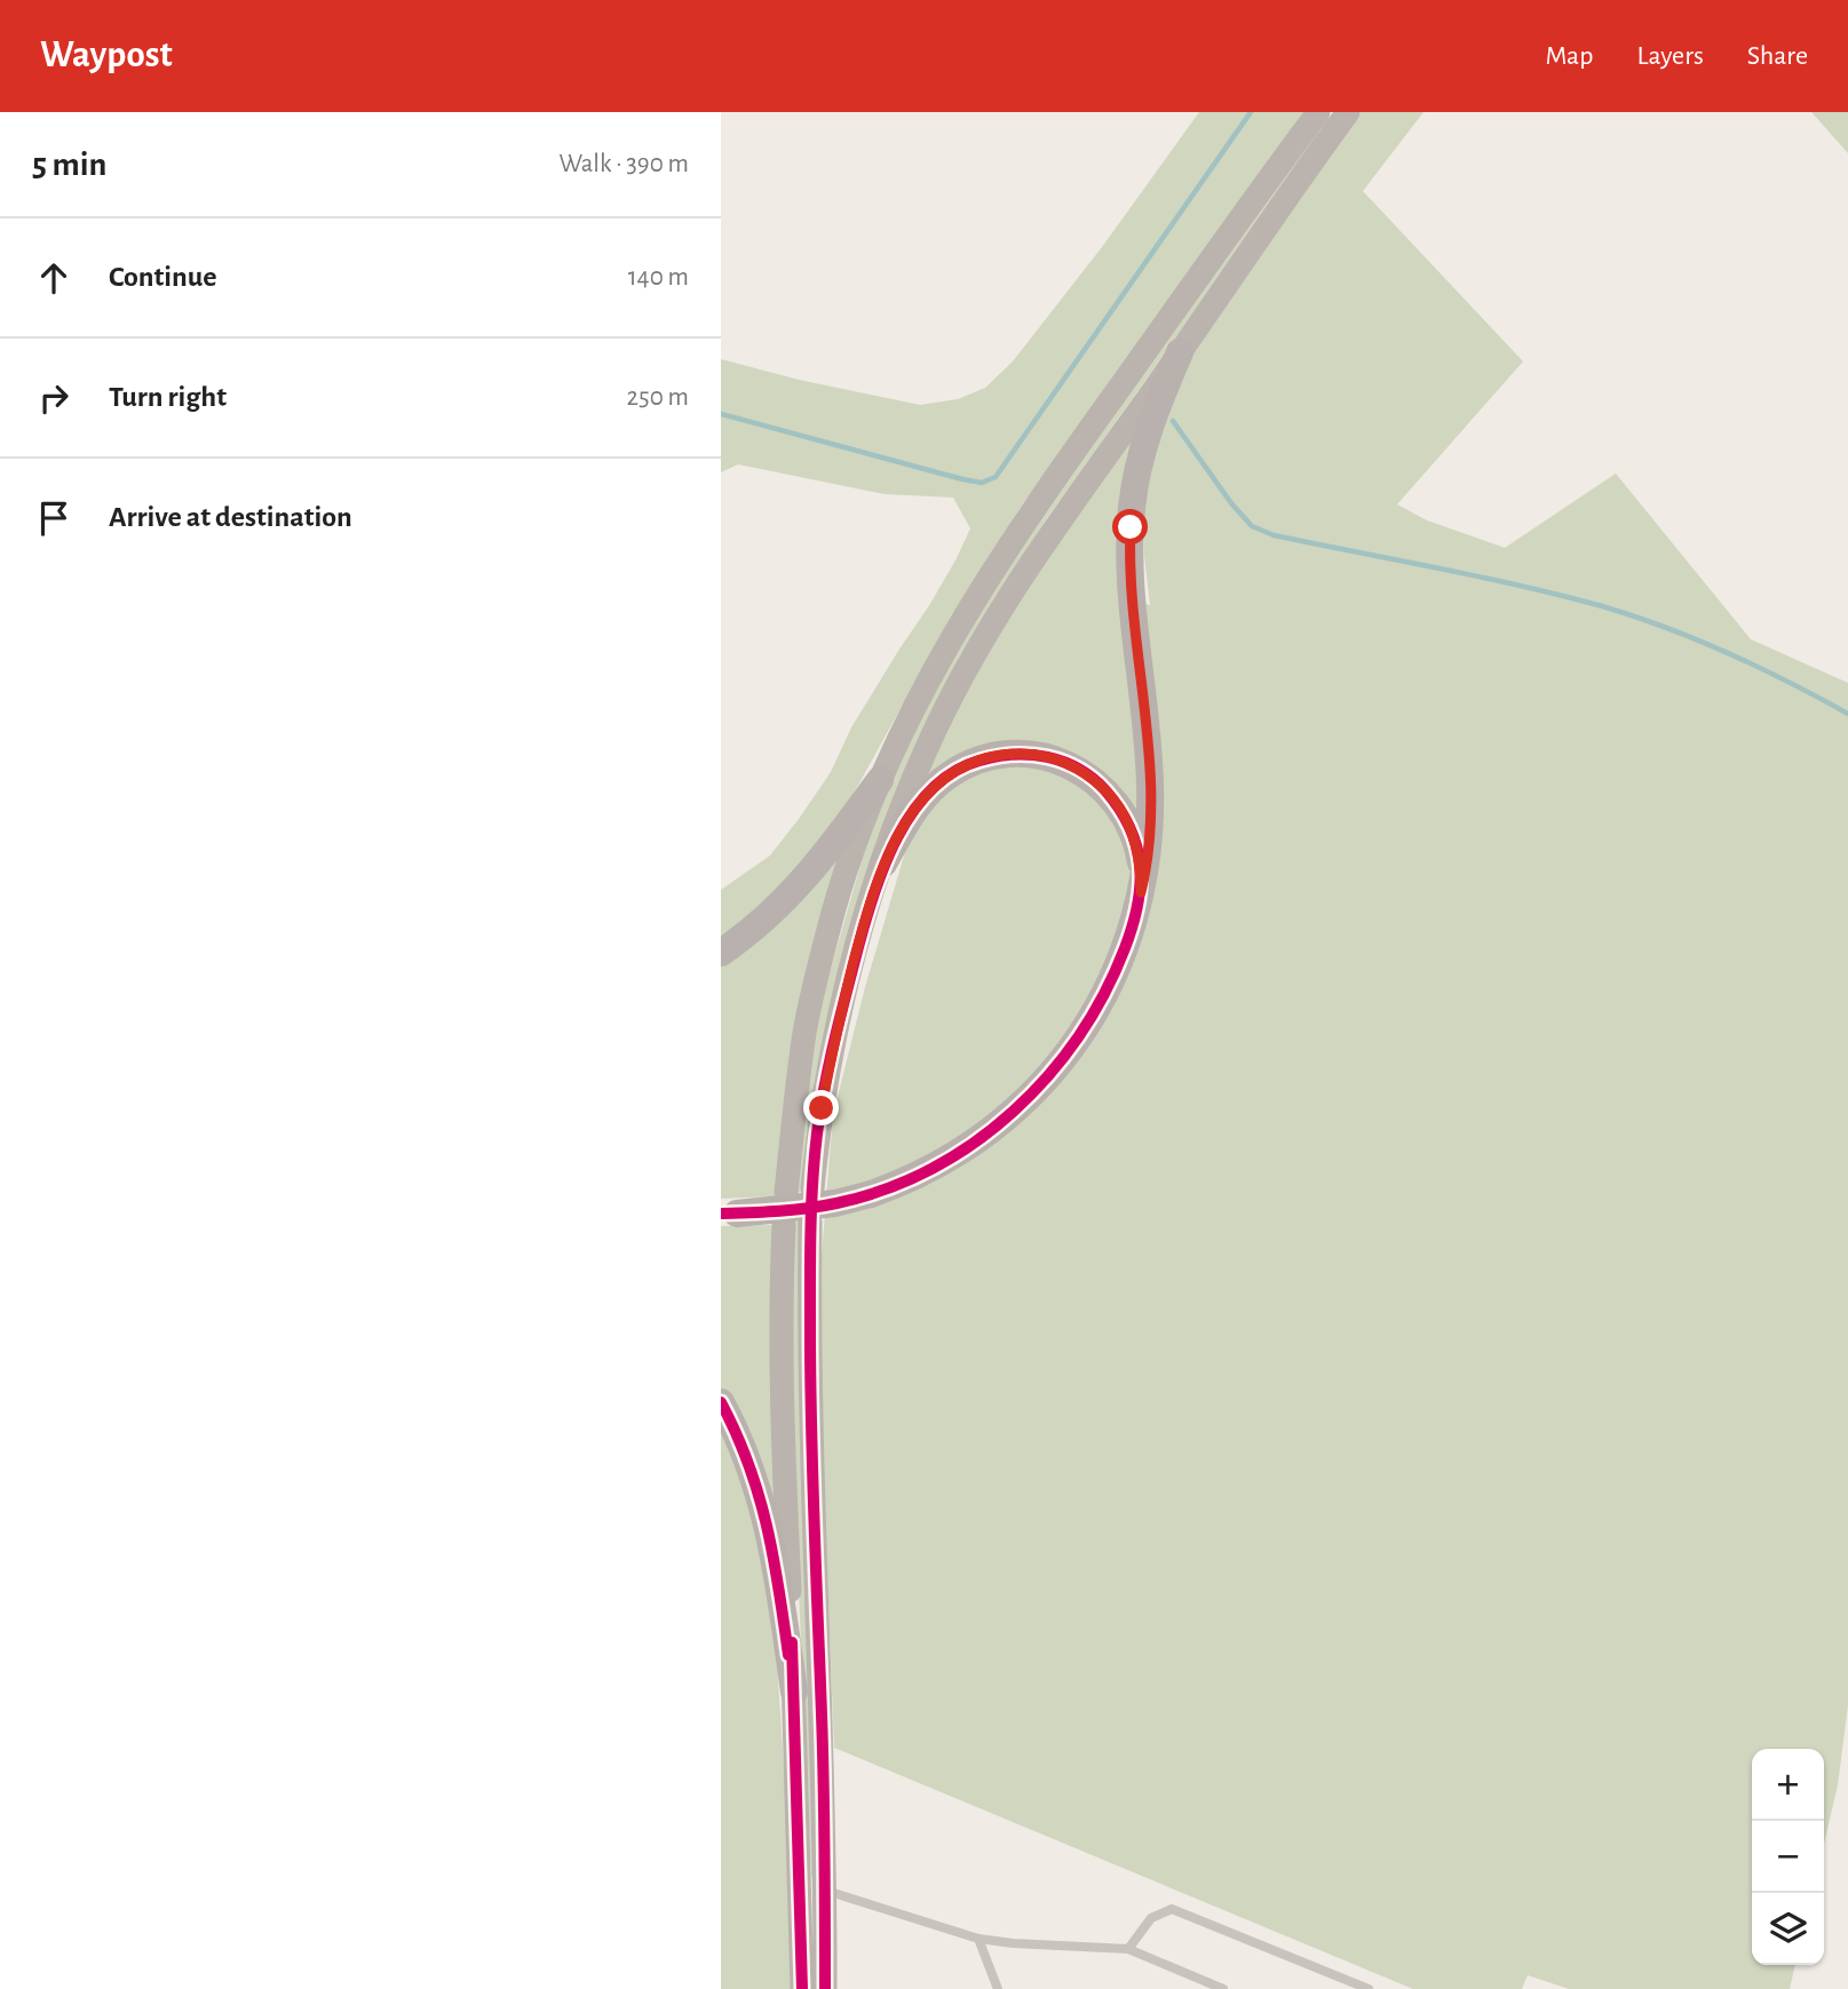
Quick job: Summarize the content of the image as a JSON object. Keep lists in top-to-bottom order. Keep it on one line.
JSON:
{"page":{"header":"Waypost","nav":["Map","Layers","Share"],"heading":["5 min","Walk · 390 m"],"list":[["Continue","140 m"],["Turn right","250 m"],"Arrive at destination"],"map_buttons":["+","−"]}}
